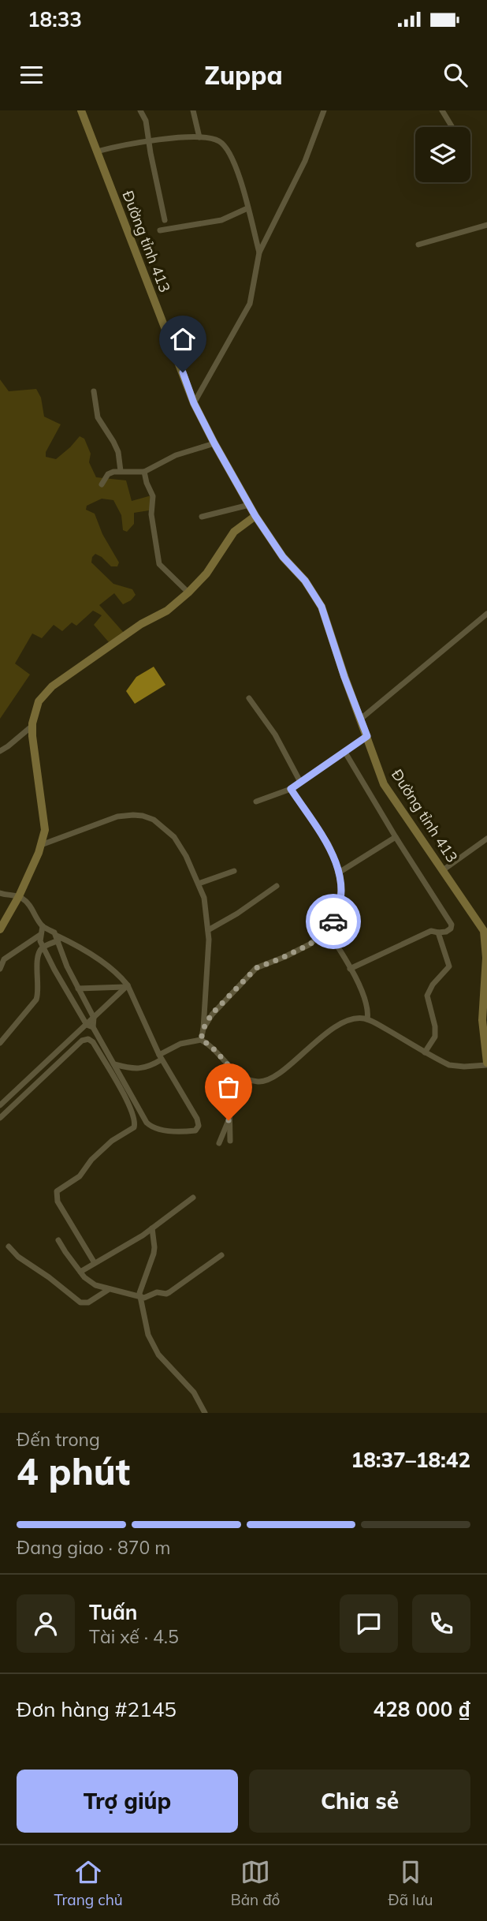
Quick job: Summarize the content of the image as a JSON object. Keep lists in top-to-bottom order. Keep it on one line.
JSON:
{"streets":{"main road":["Đường tỉnh 413"]},"page":{"status":"18:33","header":"Zuppa","heading":["4 phút","Đến trong","18:37–18:42"],"panel":["Tuấn","Tài xế · 4.5","Đơn hàng #2145","428 000 ₫"],"bar":"Đang giao · 870 m","buttons":["Trợ giúp","Chia sẻ"],"tabs":["Trang chủ","Bản đồ","Đã lưu"]}}
